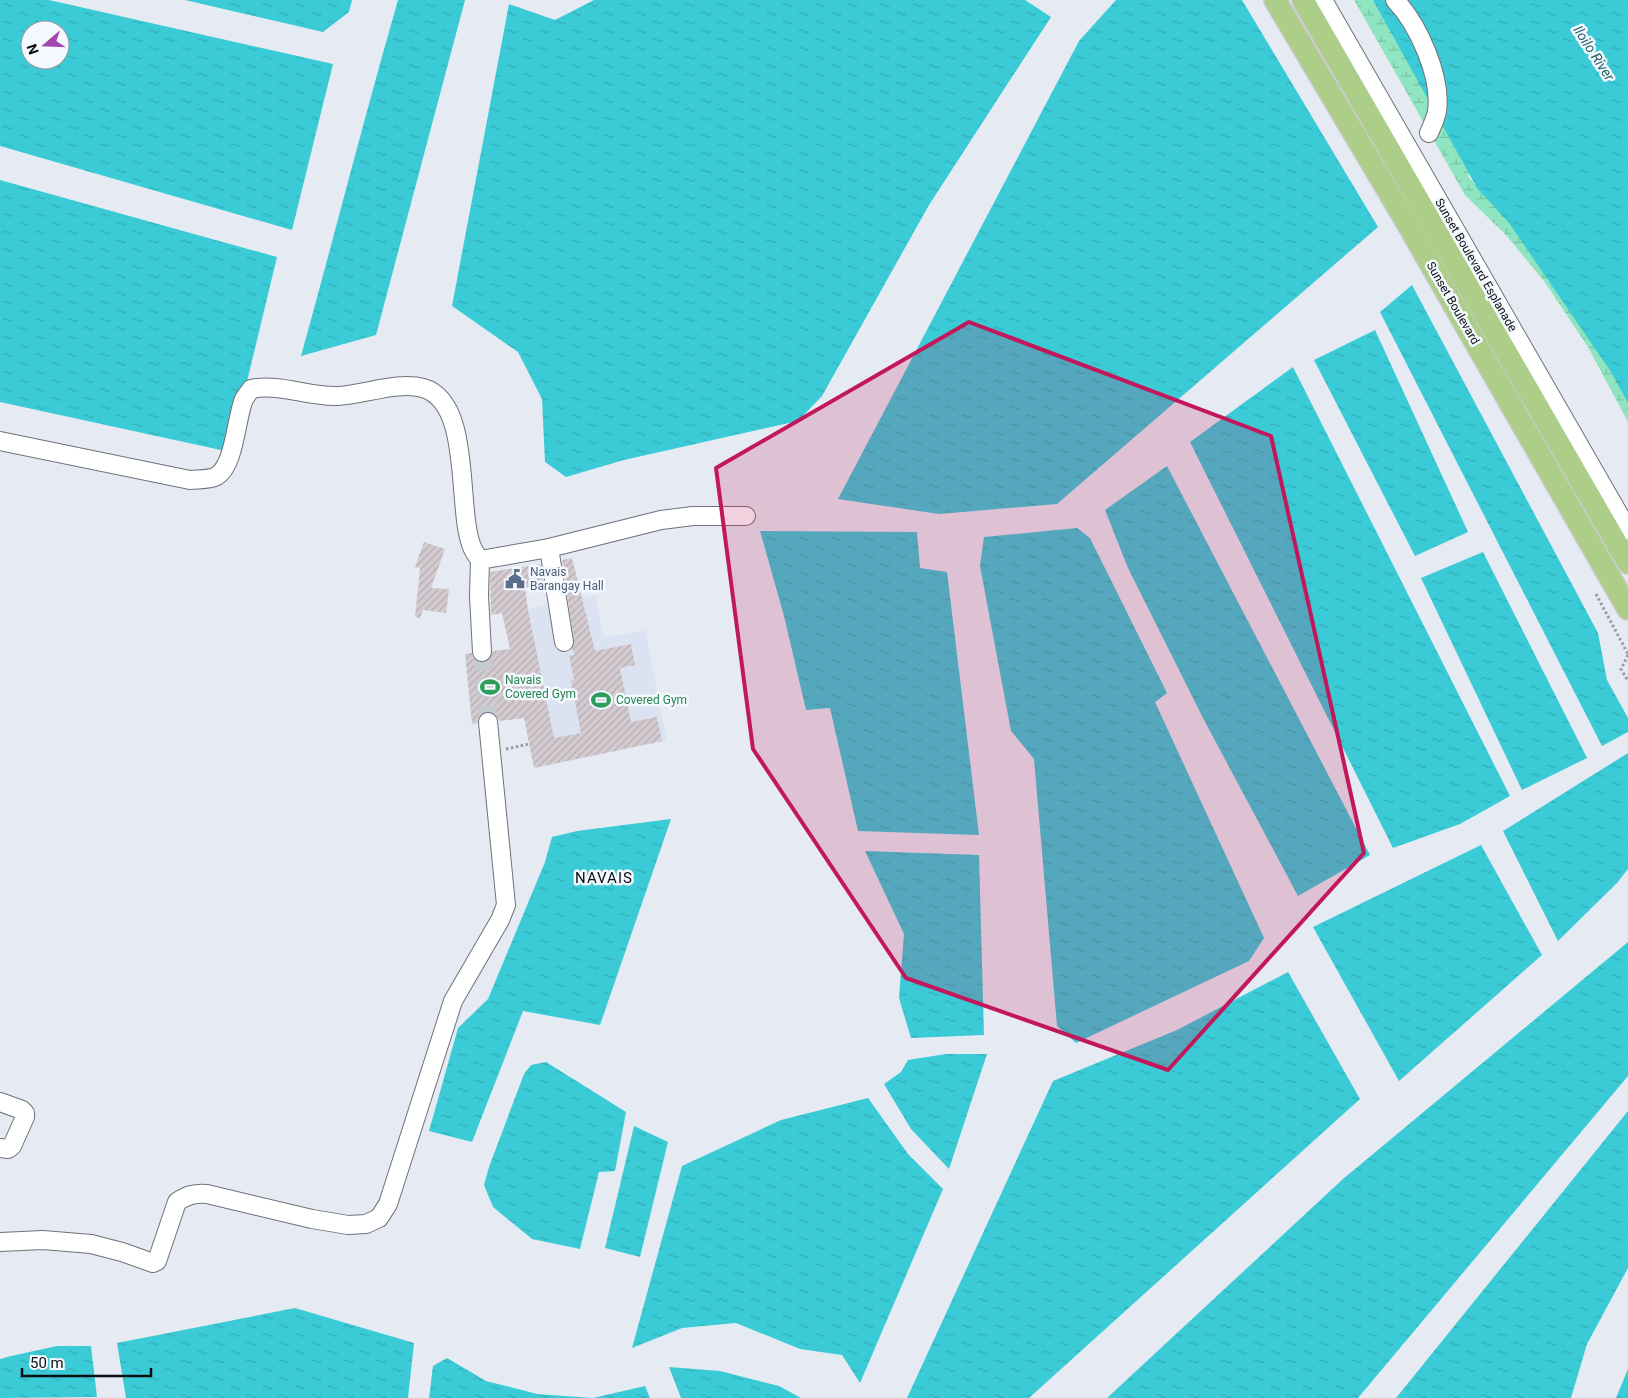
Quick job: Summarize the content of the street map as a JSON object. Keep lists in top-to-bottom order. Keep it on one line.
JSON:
{"streets":{"main road":["Sunset Boulevard"],"street":["Sunset Boulevard Esplanade"]},"districts":["NAVAIS"],"water":["Iloilo River"],"places":{"public building":["Navais Barangay Hall"],"sports":["Navais Covered Gym","Covered Gym"]},"scale_bar":"50 m","north":"left"}
